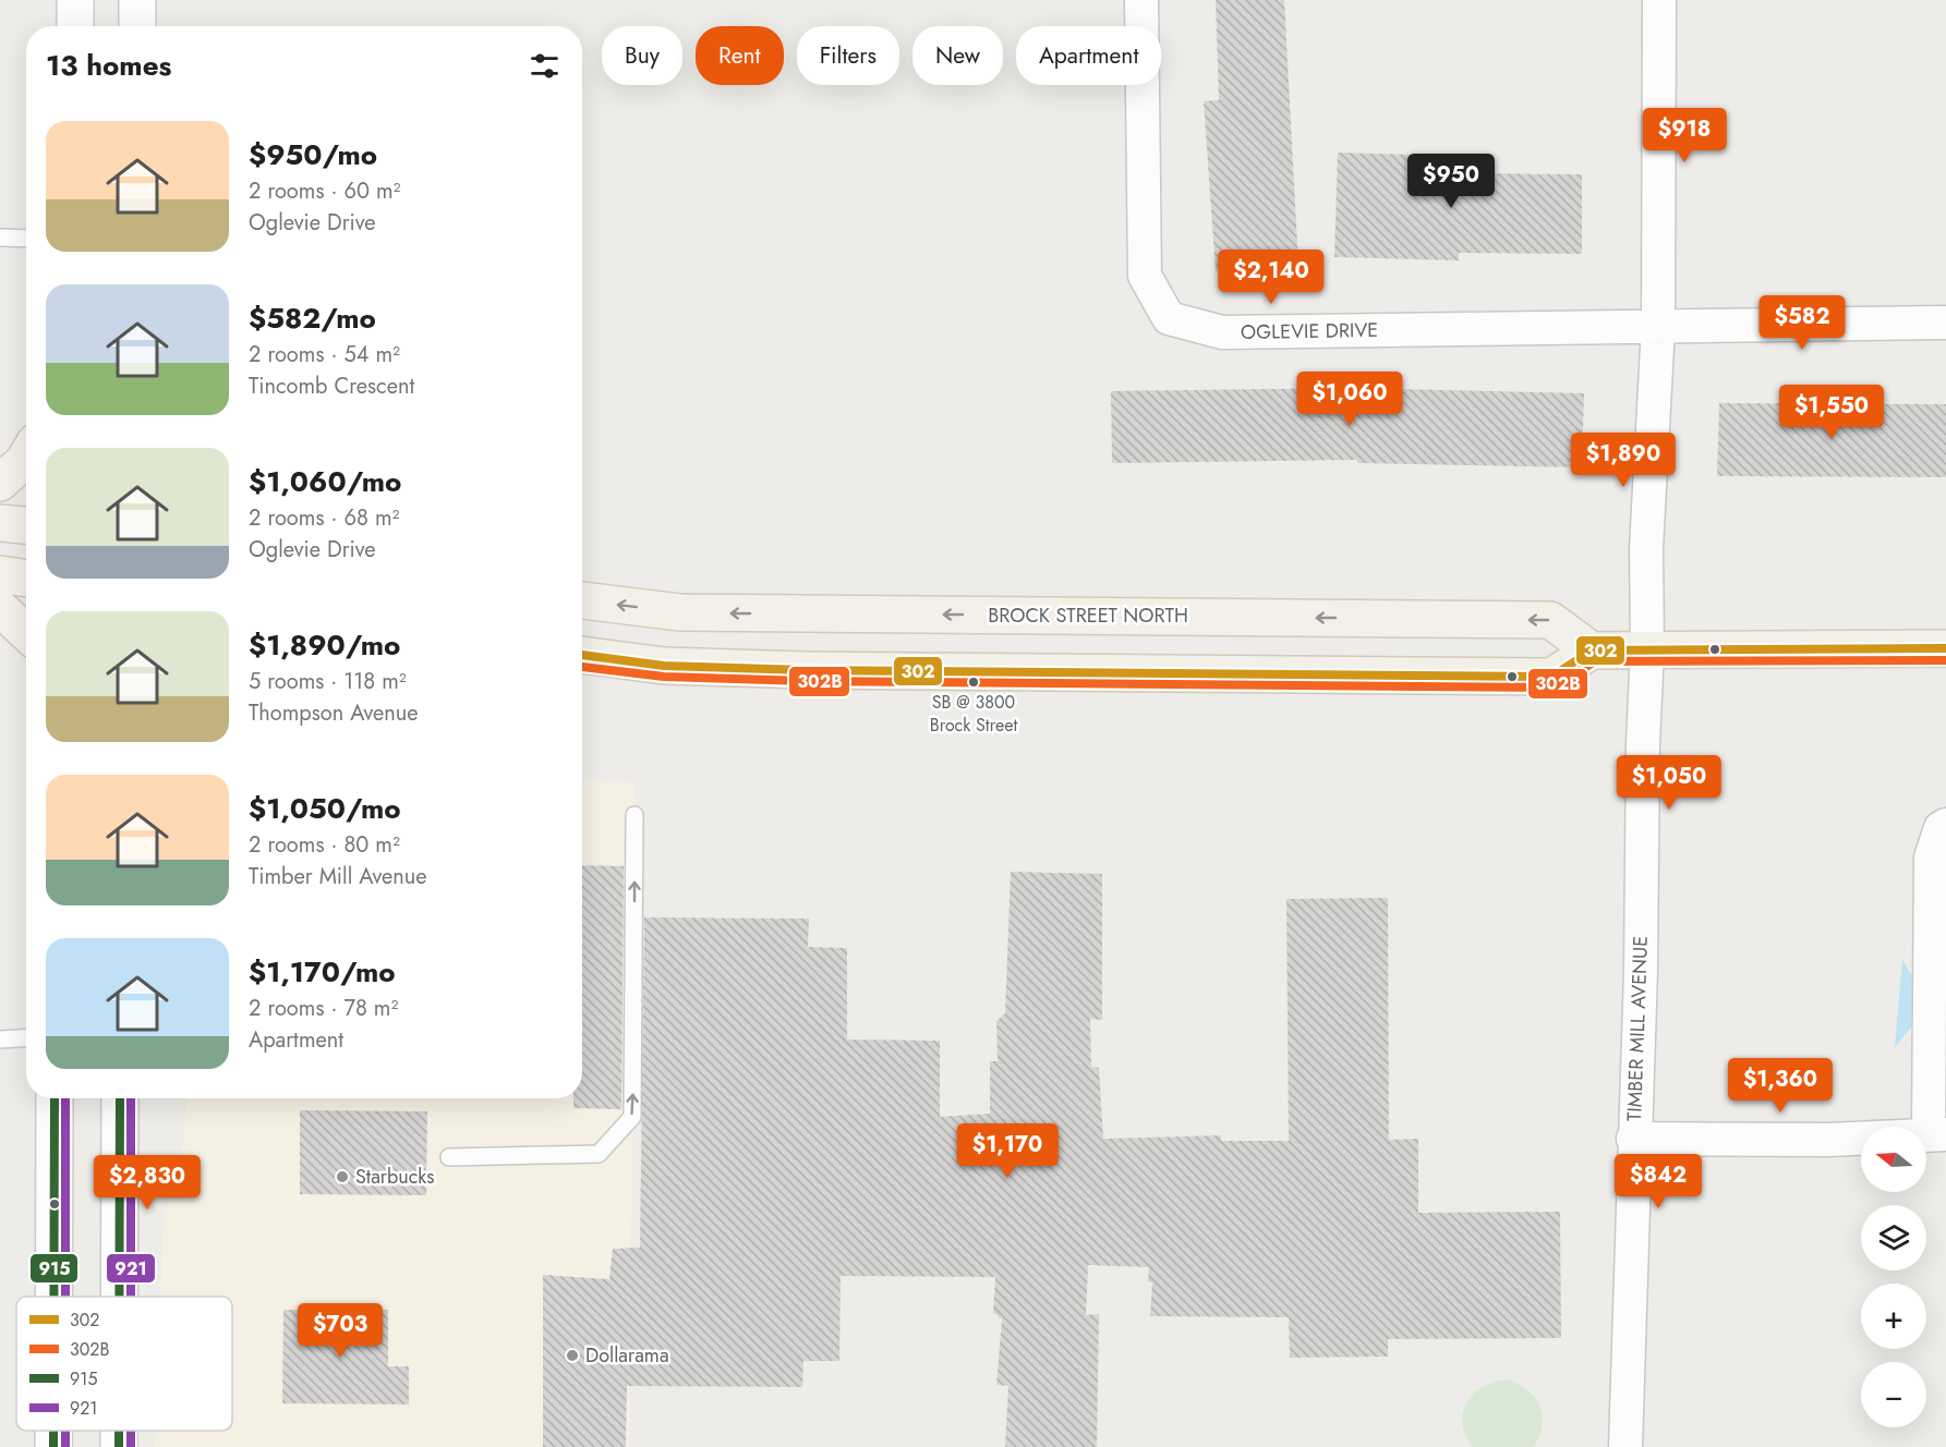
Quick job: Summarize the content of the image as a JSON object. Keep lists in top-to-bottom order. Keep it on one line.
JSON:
{"streets":{"main road":["BROCK STREET NORTH"],"street":["OGLEVIE DRIVE","TIMBER MILL AVENUE"]},"crossings":[["OGLEVIE DRIVE","TIMBER MILL AVENUE"]],"places":["SB @ 3800 Brock Street","Starbucks","Dollarama"],"lines":["transit line 302","transit line 302B","transit line 915","transit line 921"],"legend":["302","302B","915","921"],"north":"left","page":{"chip":["Buy","Rent","Filters","New","Apartment"],"heading":"13 homes","list":[{"name":"$950/mo","note":"2 rooms · 60 m² · Oglevie Drive"},{"name":"$582/mo","note":"2 rooms · 54 m² · Tincomb Crescent"},{"name":"$1,060/mo","note":"2 rooms · 68 m² · Oglevie Drive"},{"name":"$1,890/mo","note":"5 rooms · 118 m² · Thompson Avenue"},{"name":"$1,050/mo","note":"2 rooms · 80 m² · Timber Mill Avenue"},{"name":"$1,170/mo","note":"2 rooms · 78 m² · Apartment"}],"price":["$918","$950","$2,140","$582","$1,060","$1,550","$1,890","$1,050","$1,360","$1,170","$842","$2,830","$703"],"map_buttons":["+","−"]}}
